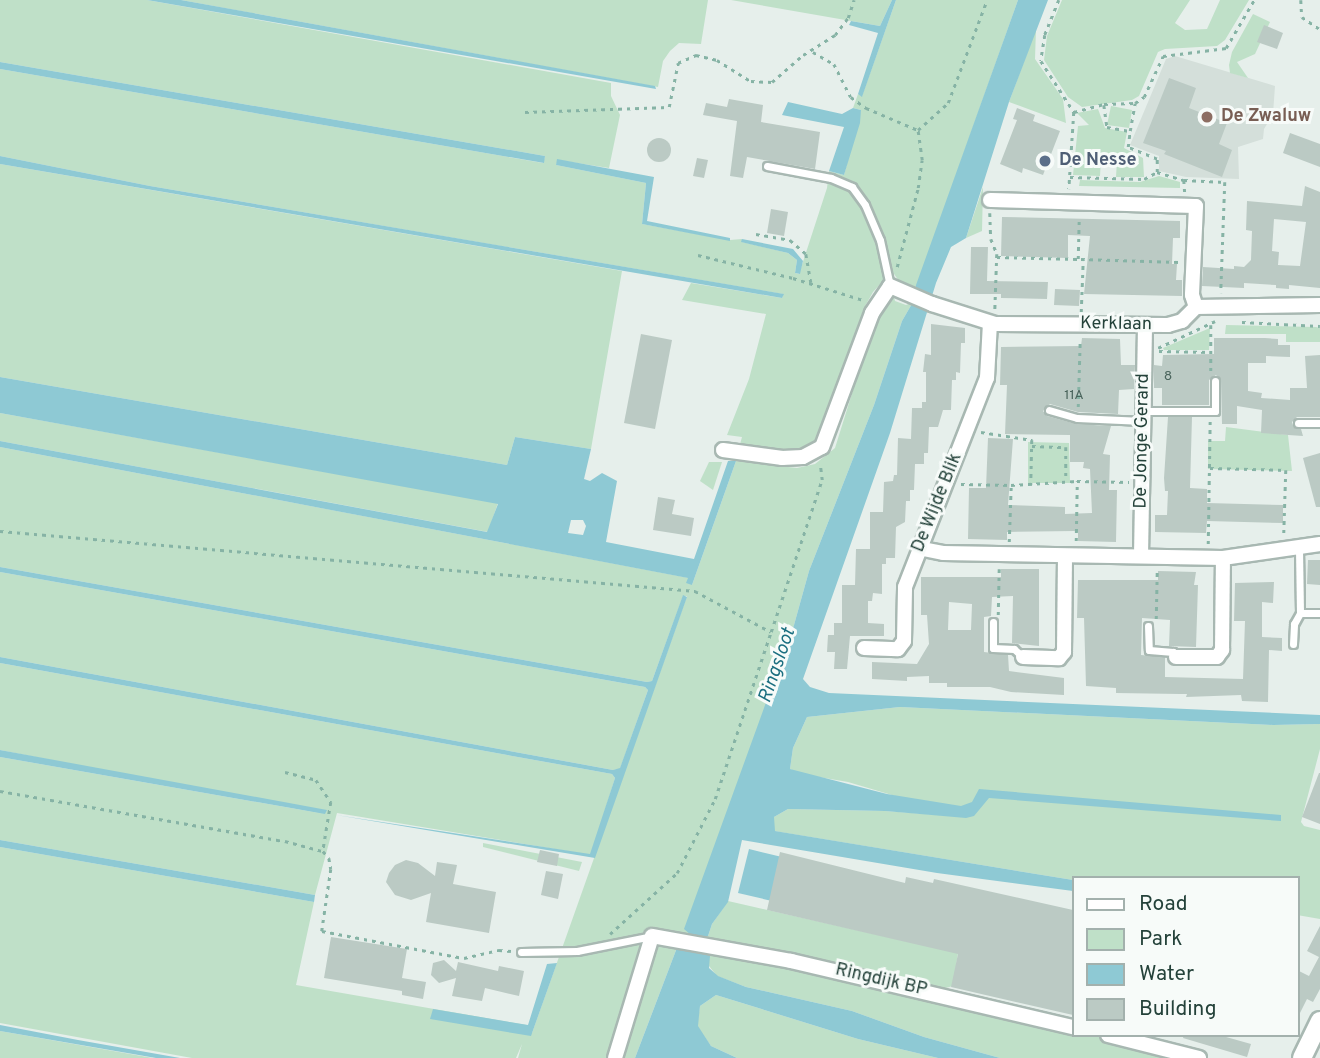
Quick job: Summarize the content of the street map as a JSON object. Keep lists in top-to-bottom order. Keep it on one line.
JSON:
{"streets":{"street":["Kerklaan","De Jonge Gerard","De Wijde Blik","Ringdijk BP"]},"crossings":[["Kerklaan","De Jonge Gerard"],["Kerklaan","De Wijde Blik"]],"water":["Ringsloot"],"places":["De Zwaluw","De Nesse"],"house_numbers":["8","11A"],"legend":["Road","Park","Water","Building"]}
